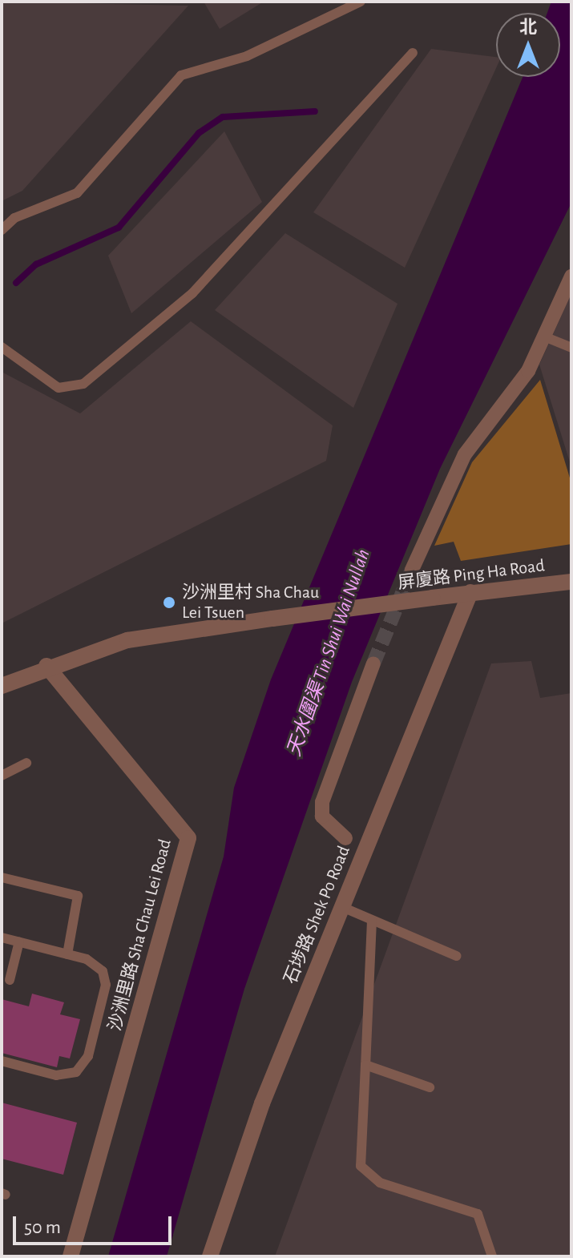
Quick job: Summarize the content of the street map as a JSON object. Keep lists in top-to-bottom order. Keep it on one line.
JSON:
{"streets":{"street":["屏廈路 Ping Ha Road","石埗路 Shek Po Road","沙洲里路 Sha Chau Lei Road"]},"crossings":[["屏廈路 Ping Ha Road","石埗路 Shek Po Road"],["屏廈路 Ping Ha Road","沙洲里路 Sha Chau Lei Road"]],"water":["天水圍渠 Tin Shui Wai Nullah"],"places":["沙洲里村 Sha Chau Lei Tsuen"],"scale_bar":"50 m","north":"top"}
